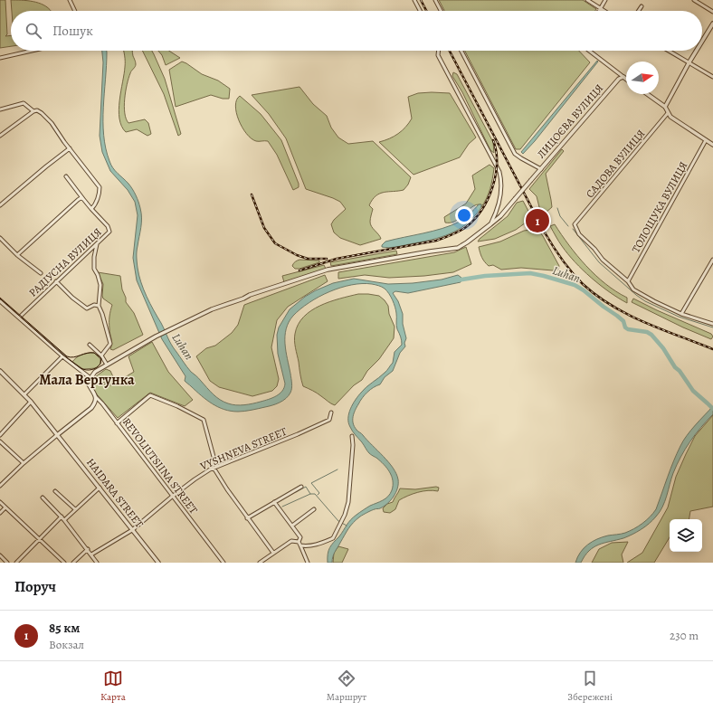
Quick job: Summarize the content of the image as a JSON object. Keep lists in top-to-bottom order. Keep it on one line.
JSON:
{"streets":{"street":["ЛИЦОЄВА ВУЛИЦЯ","САДОВА ВУЛИЦЯ","ТОЛОЩУКА ВУЛИЦЯ","РАДІУСНА ВУЛИЦЯ","VYSHNEVA STREET","REVOLIUTSIINA STREET","HAIDARA STREET"]},"crossings":[["ЛИЦОЄВА ВУЛИЦЯ","REVOLIUTSIINA STREET"],["САДОВА ВУЛИЦЯ","ТОЛОЩУКА ВУЛИЦЯ"],["VYSHNEVA STREET","REVOLIUTSIINA STREET"],["VYSHNEVA STREET","HAIDARA STREET"]],"districts":["Мала Вергунка"],"water":["Luhan"],"north":"right","page":{"search":"Пошук","pins":"1","heading":"Поруч","list":[{"mark":"1","name":"85 км","note":"Вокзал","value":"230 m"}],"nav":["Карта","Маршрут","Збережені"]}}
